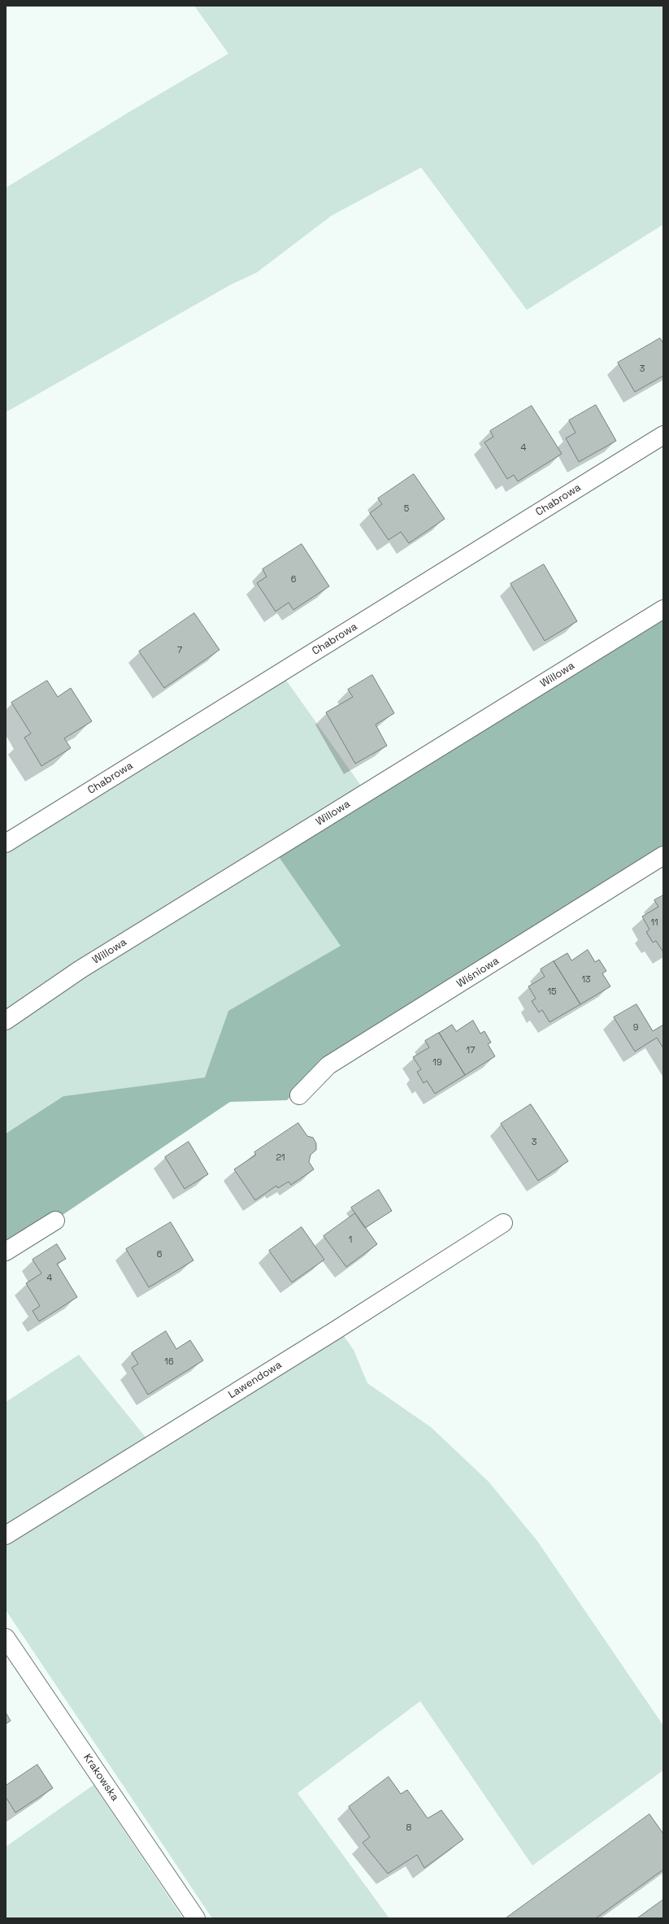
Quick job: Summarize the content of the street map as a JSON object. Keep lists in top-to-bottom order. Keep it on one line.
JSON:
{"streets":{"street":["Chabrowa","Willowa","Wiśniowa","Lawendowa","Krakowska"]},"house_numbers":["3","4","5","6","7","11","13","15","9","17","19","3","21","1","6","4","16","8"]}
